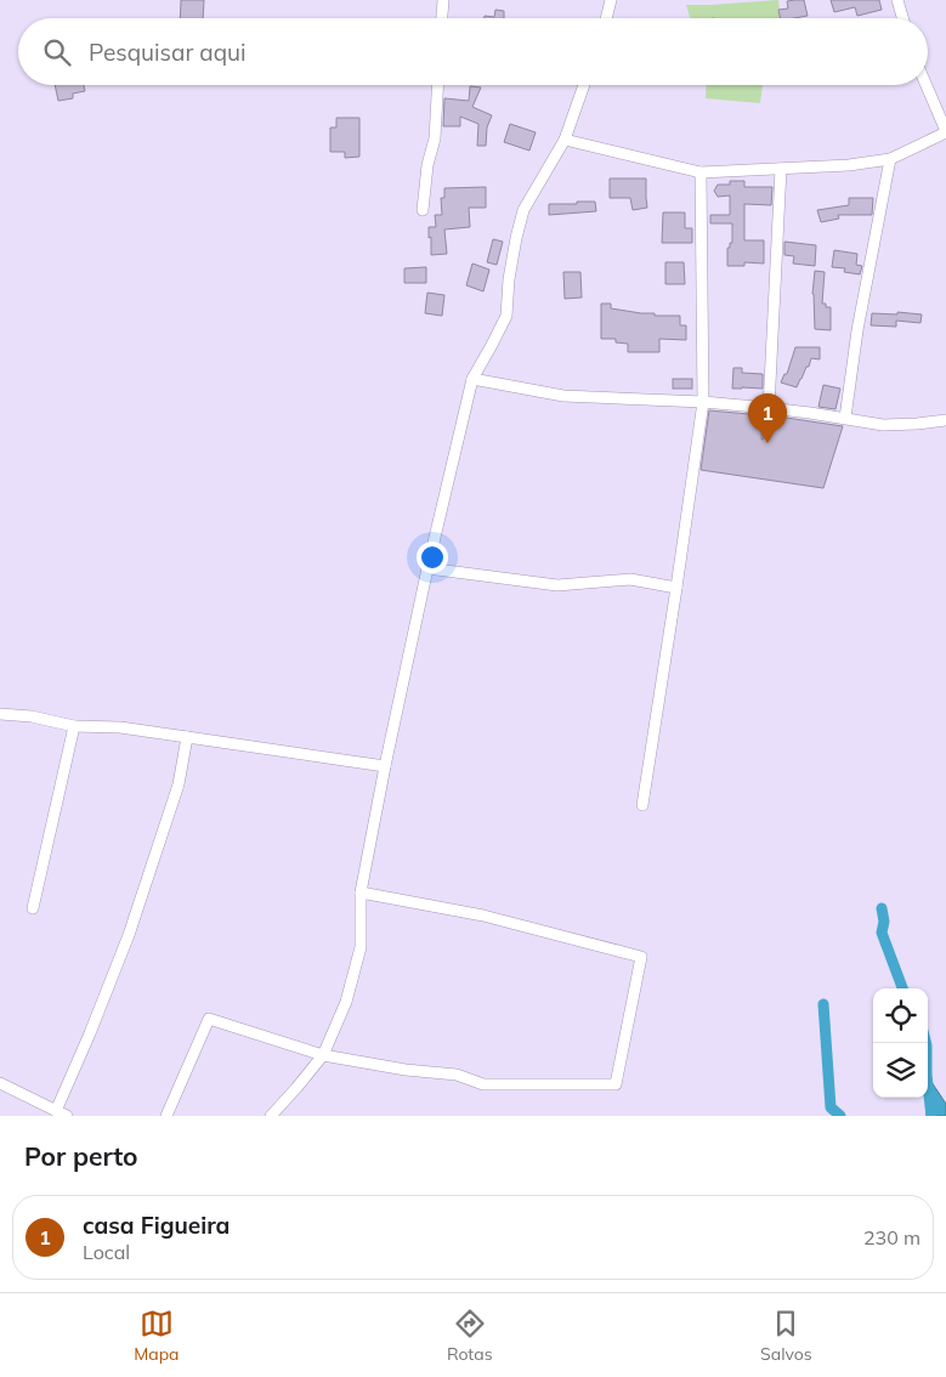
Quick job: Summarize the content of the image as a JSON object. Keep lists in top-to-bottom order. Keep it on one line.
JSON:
{"page":{"search":"Pesquisar aqui","pins":"1","heading":"Por perto","list":[{"mark":"1","name":"casa Figueira","note":"Local","value":"230 m"}],"nav":["Mapa","Rotas","Salvos"]}}
